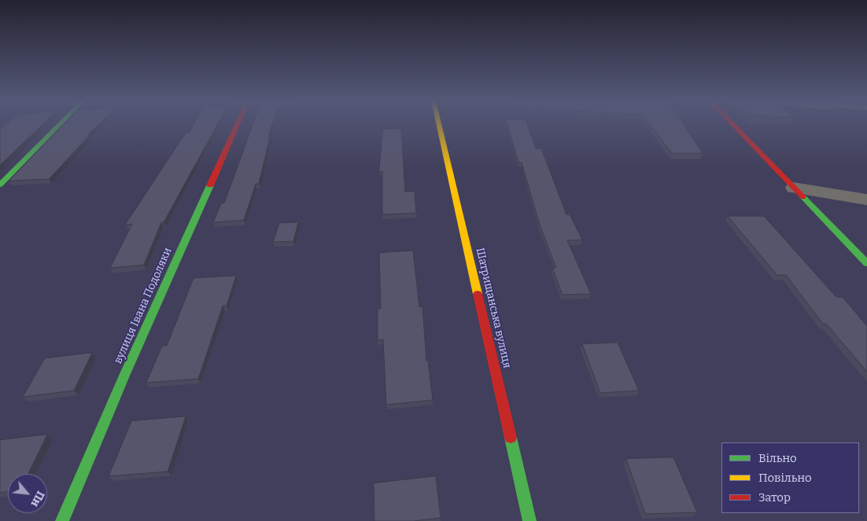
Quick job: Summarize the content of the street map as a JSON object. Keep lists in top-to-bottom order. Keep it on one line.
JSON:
{"streets":{"street":["вулиця Івана Подоляки","Шатрищанська вулиця"]},"legend":["Вільно","Повільно","Затор"],"north":"bottom right"}
